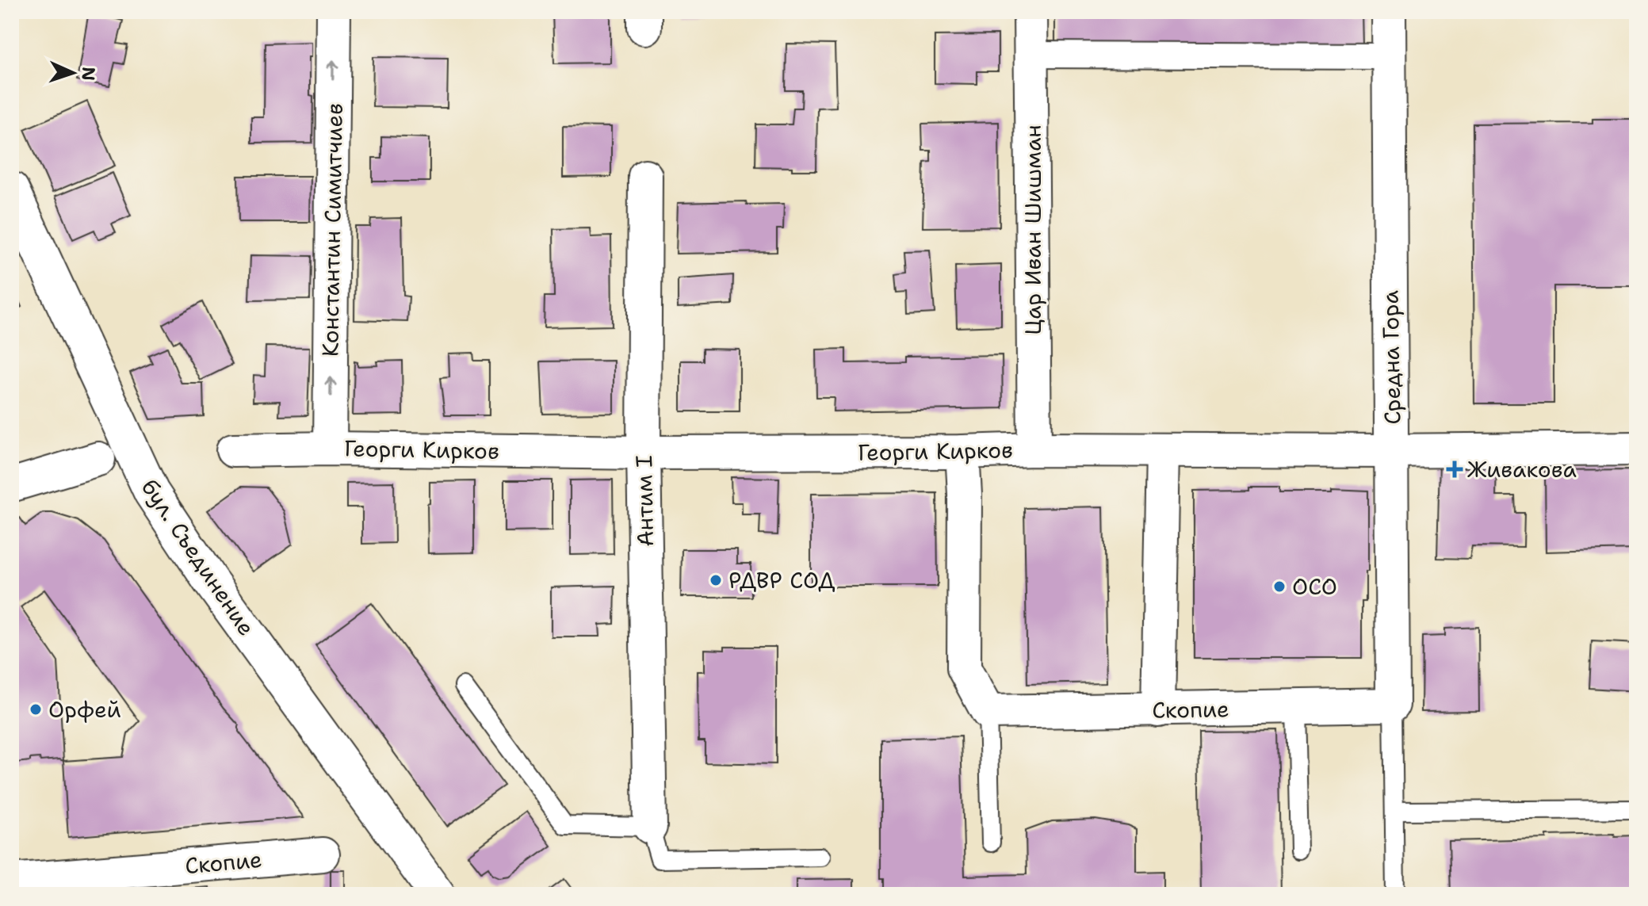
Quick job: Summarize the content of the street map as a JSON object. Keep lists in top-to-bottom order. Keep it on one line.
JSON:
{"streets":{"main road":["бул. Съединение"],"street":["Константин Симитчиев","Цар Иван Шишман","Средна Гора","Георги Кирков","Антим I","Скопие"]},"crossings":[["Константин Симитчиев","Георги Кирков"],["Цар Иван Шишман","Георги Кирков"],["Средна Гора","Георги Кирков"],["Средна Гора","Скопие"],["Георги Кирков","Антим I"]],"one_way":["Константин Симитчиев"],"places":{"health":["Живакова"],"other":["РДВР СОД","ОСО","Орфей"]},"north":"right"}
